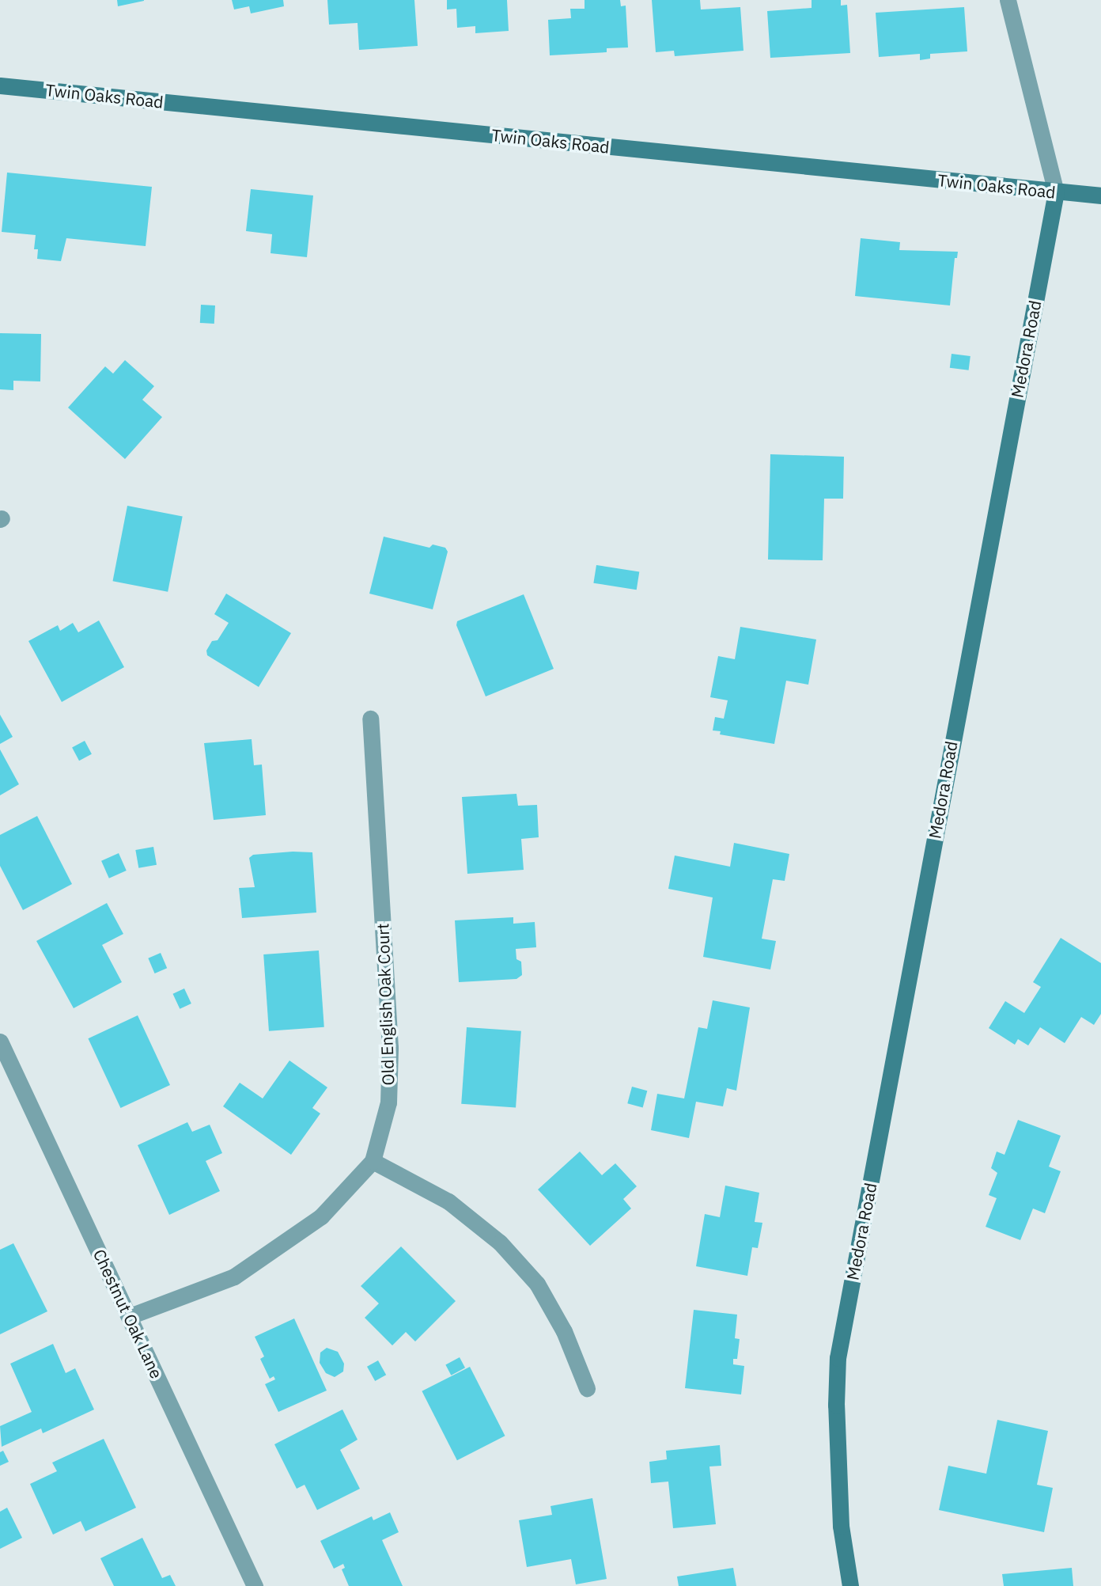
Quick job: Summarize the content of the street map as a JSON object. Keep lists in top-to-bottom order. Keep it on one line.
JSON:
{"streets":{"street":["Twin Oaks Road","Medora Road","Old English Oak Court","Chestnut Oak Lane"]},"crossings":[["Twin Oaks Road","Medora Road"],["Old English Oak Court","Chestnut Oak Lane"]]}
